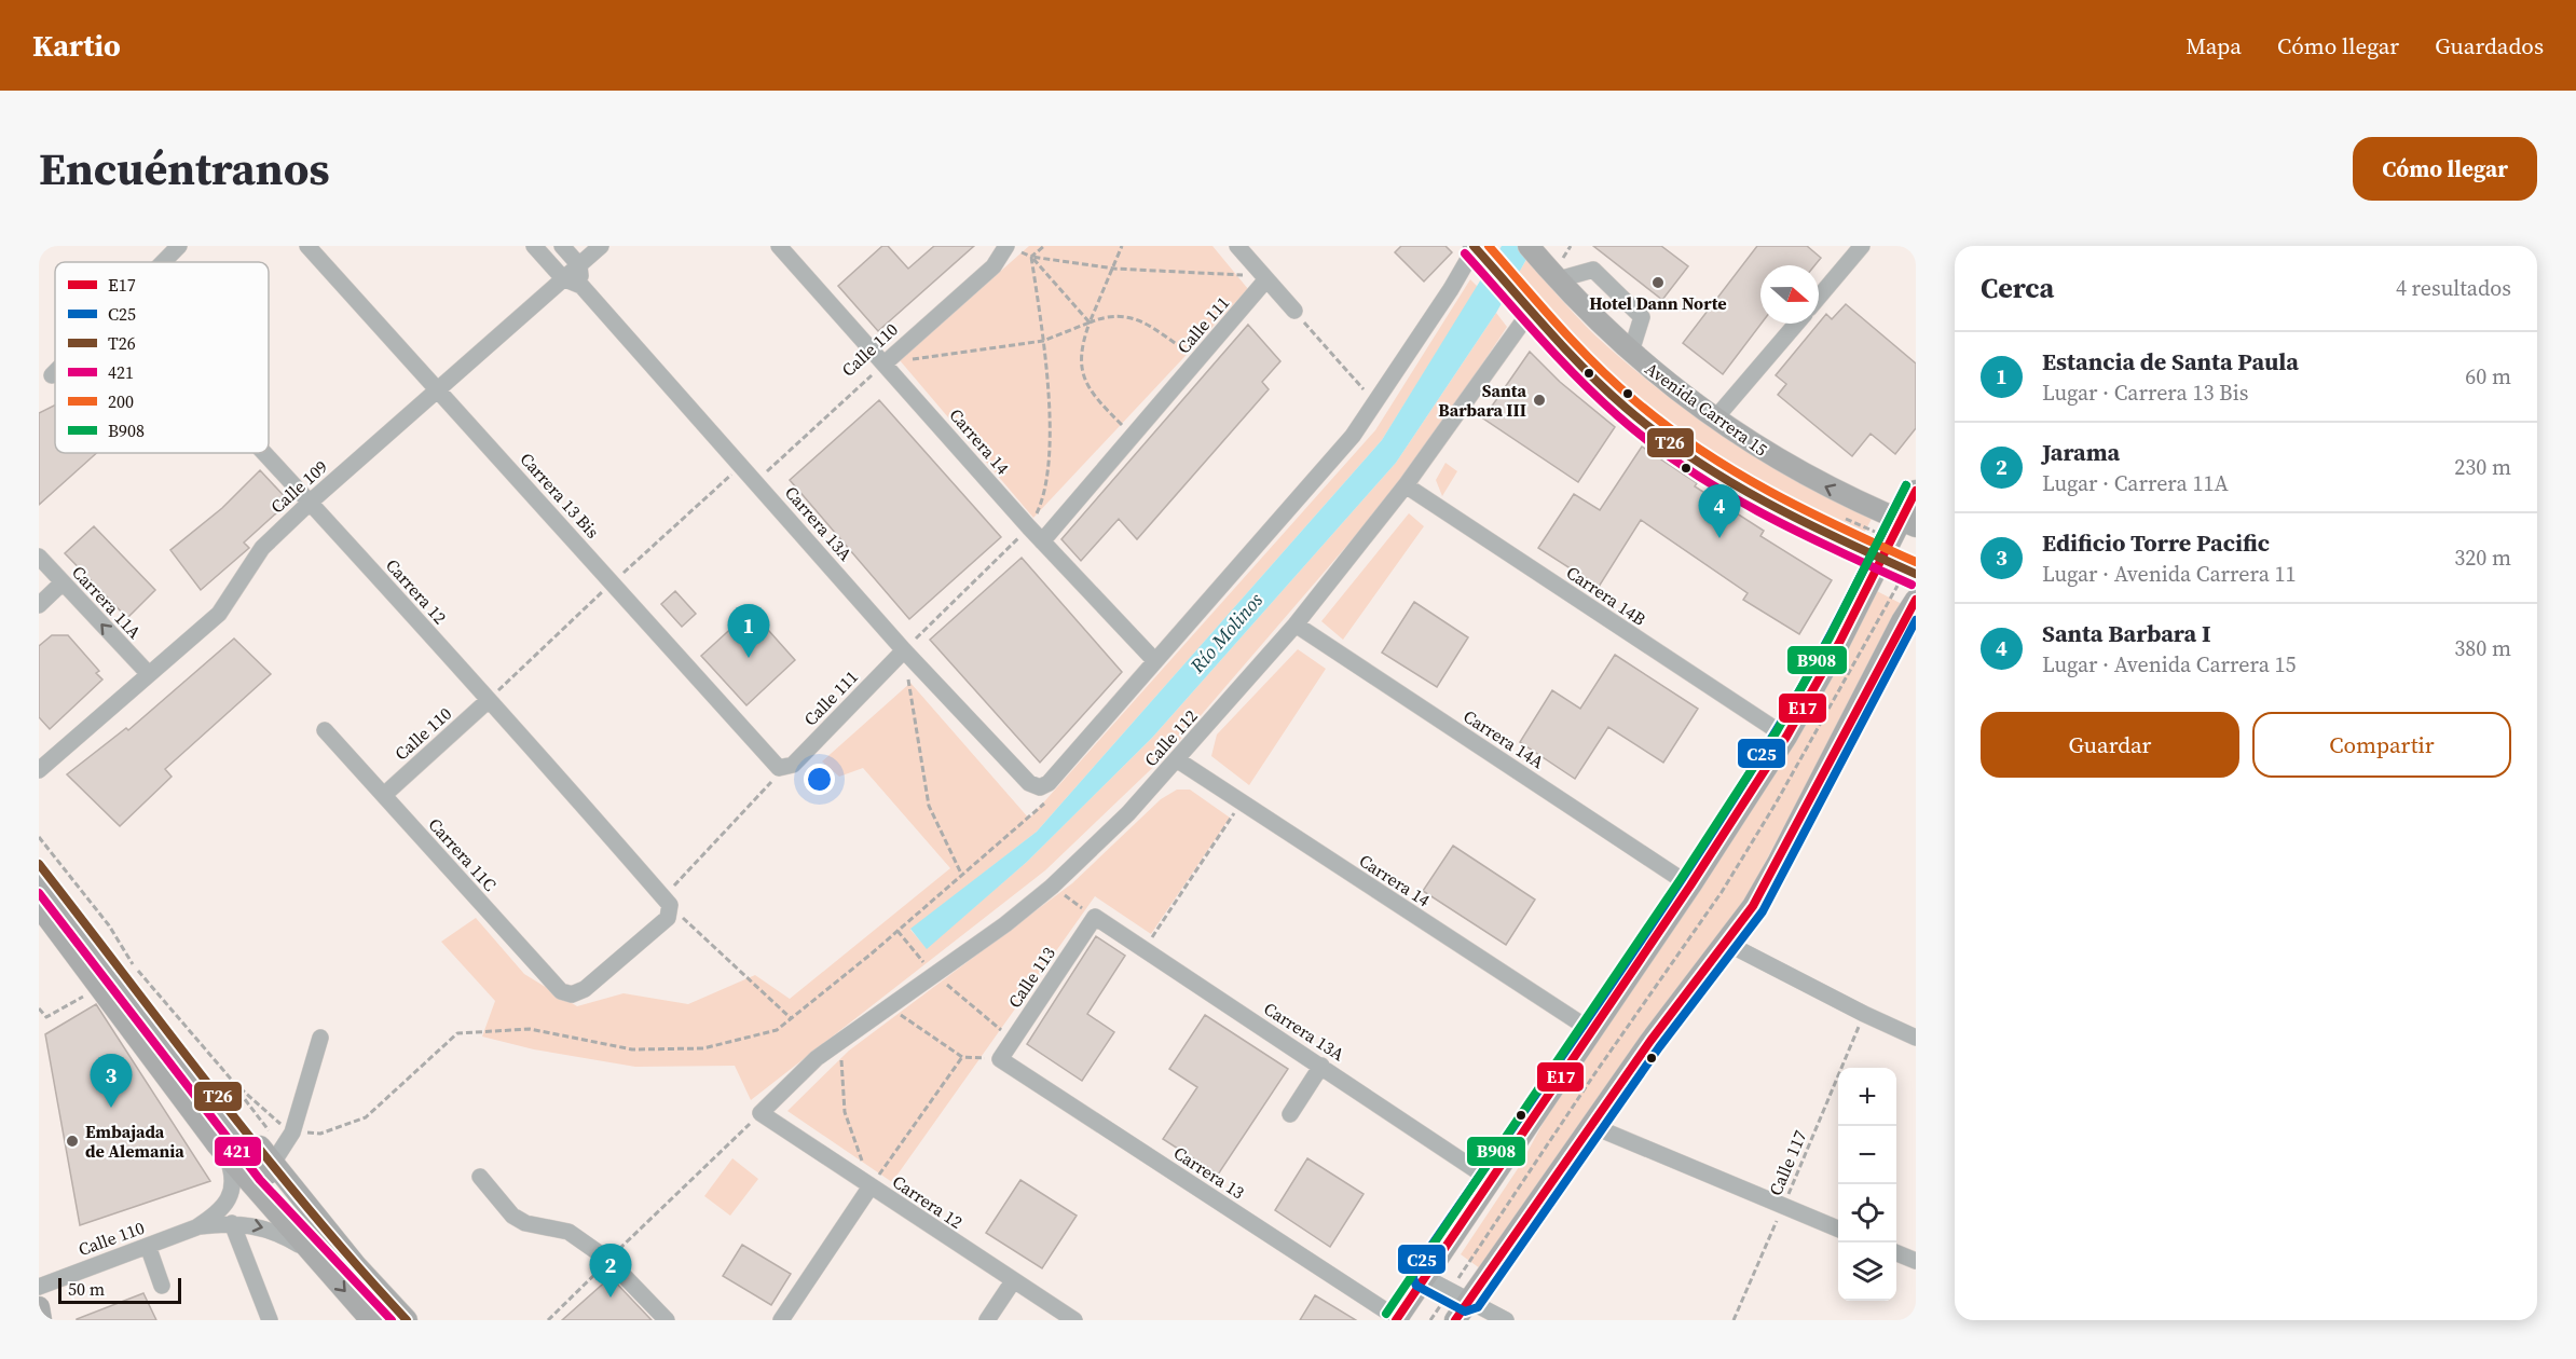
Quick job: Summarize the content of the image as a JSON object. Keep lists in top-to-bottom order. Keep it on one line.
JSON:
{"streets":{"main road":["Avenida Carrera 15"],"street":["Calle 111","Calle 110","Carrera 14","Calle 109","Carrera 13 Bis","Carrera 13A","Carrera 12","Carrera 14B","Carrera 11A","Calle 112","Carrera 14A","Carrera 11C","Calle 113","Carrera 13"],"path":["Calle 117"]},"crossings":[["Calle 111","Carrera 14"],["Calle 111","Carrera 13 Bis"],["Calle 111","Carrera 13A"],["Calle 110","Carrera 14"],["Calle 110","Carrera 13A"],["Calle 110","Carrera 12"],["Calle 110","Carrera 11C"],["Carrera 14","Carrera 13A"],["Carrera 14","Calle 112"],["Calle 109","Carrera 13 Bis"],["Calle 109","Carrera 13A"],["Calle 109","Carrera 12"],["Calle 109","Carrera 11A"],["Carrera 13A","Calle 113"],["Carrera 12","Calle 112"],["Carrera 12","Carrera 11C"],["Carrera 14B","Calle 112"],["Calle 112","Carrera 14A"],["Calle 113","Carrera 13"]],"one_way":["Carrera 11A"],"water":["Río Molinos"],"places":["Hotel Dann Norte","Santa Barbara III","Embajada de Alemania"],"lines":["transit line T26","transit line 200","transit line 421","transit line C25","transit line B908","transit line E17"],"legend":["E17","C25","T26","421","200","B908"],"scale_bar":"50 m","north":"right","page":{"header":"Kartio","nav":["Mapa","Cómo llegar","Guardados"],"title":"Encuéntranos","buttons":["Cómo llegar",["Guardar","Compartir"]],"heading":["Cerca","4 resultados"],"list":[{"mark":"1","name":"Estancia de Santa Paula","note":"Lugar · Carrera 13 Bis","value":"60 m"},{"mark":"2","name":"Jarama","note":"Lugar · Carrera 11A","value":"230 m"},{"mark":"3","name":"Edificio Torre Pacific","note":"Lugar · Avenida Carrera 11","value":"320 m"},{"mark":"4","name":"Santa Barbara I","note":"Lugar · Avenida Carrera 15","value":"380 m"}],"pins":["4","1","3","2"],"map_buttons":["+","−"],"scale":"50 m"}}
